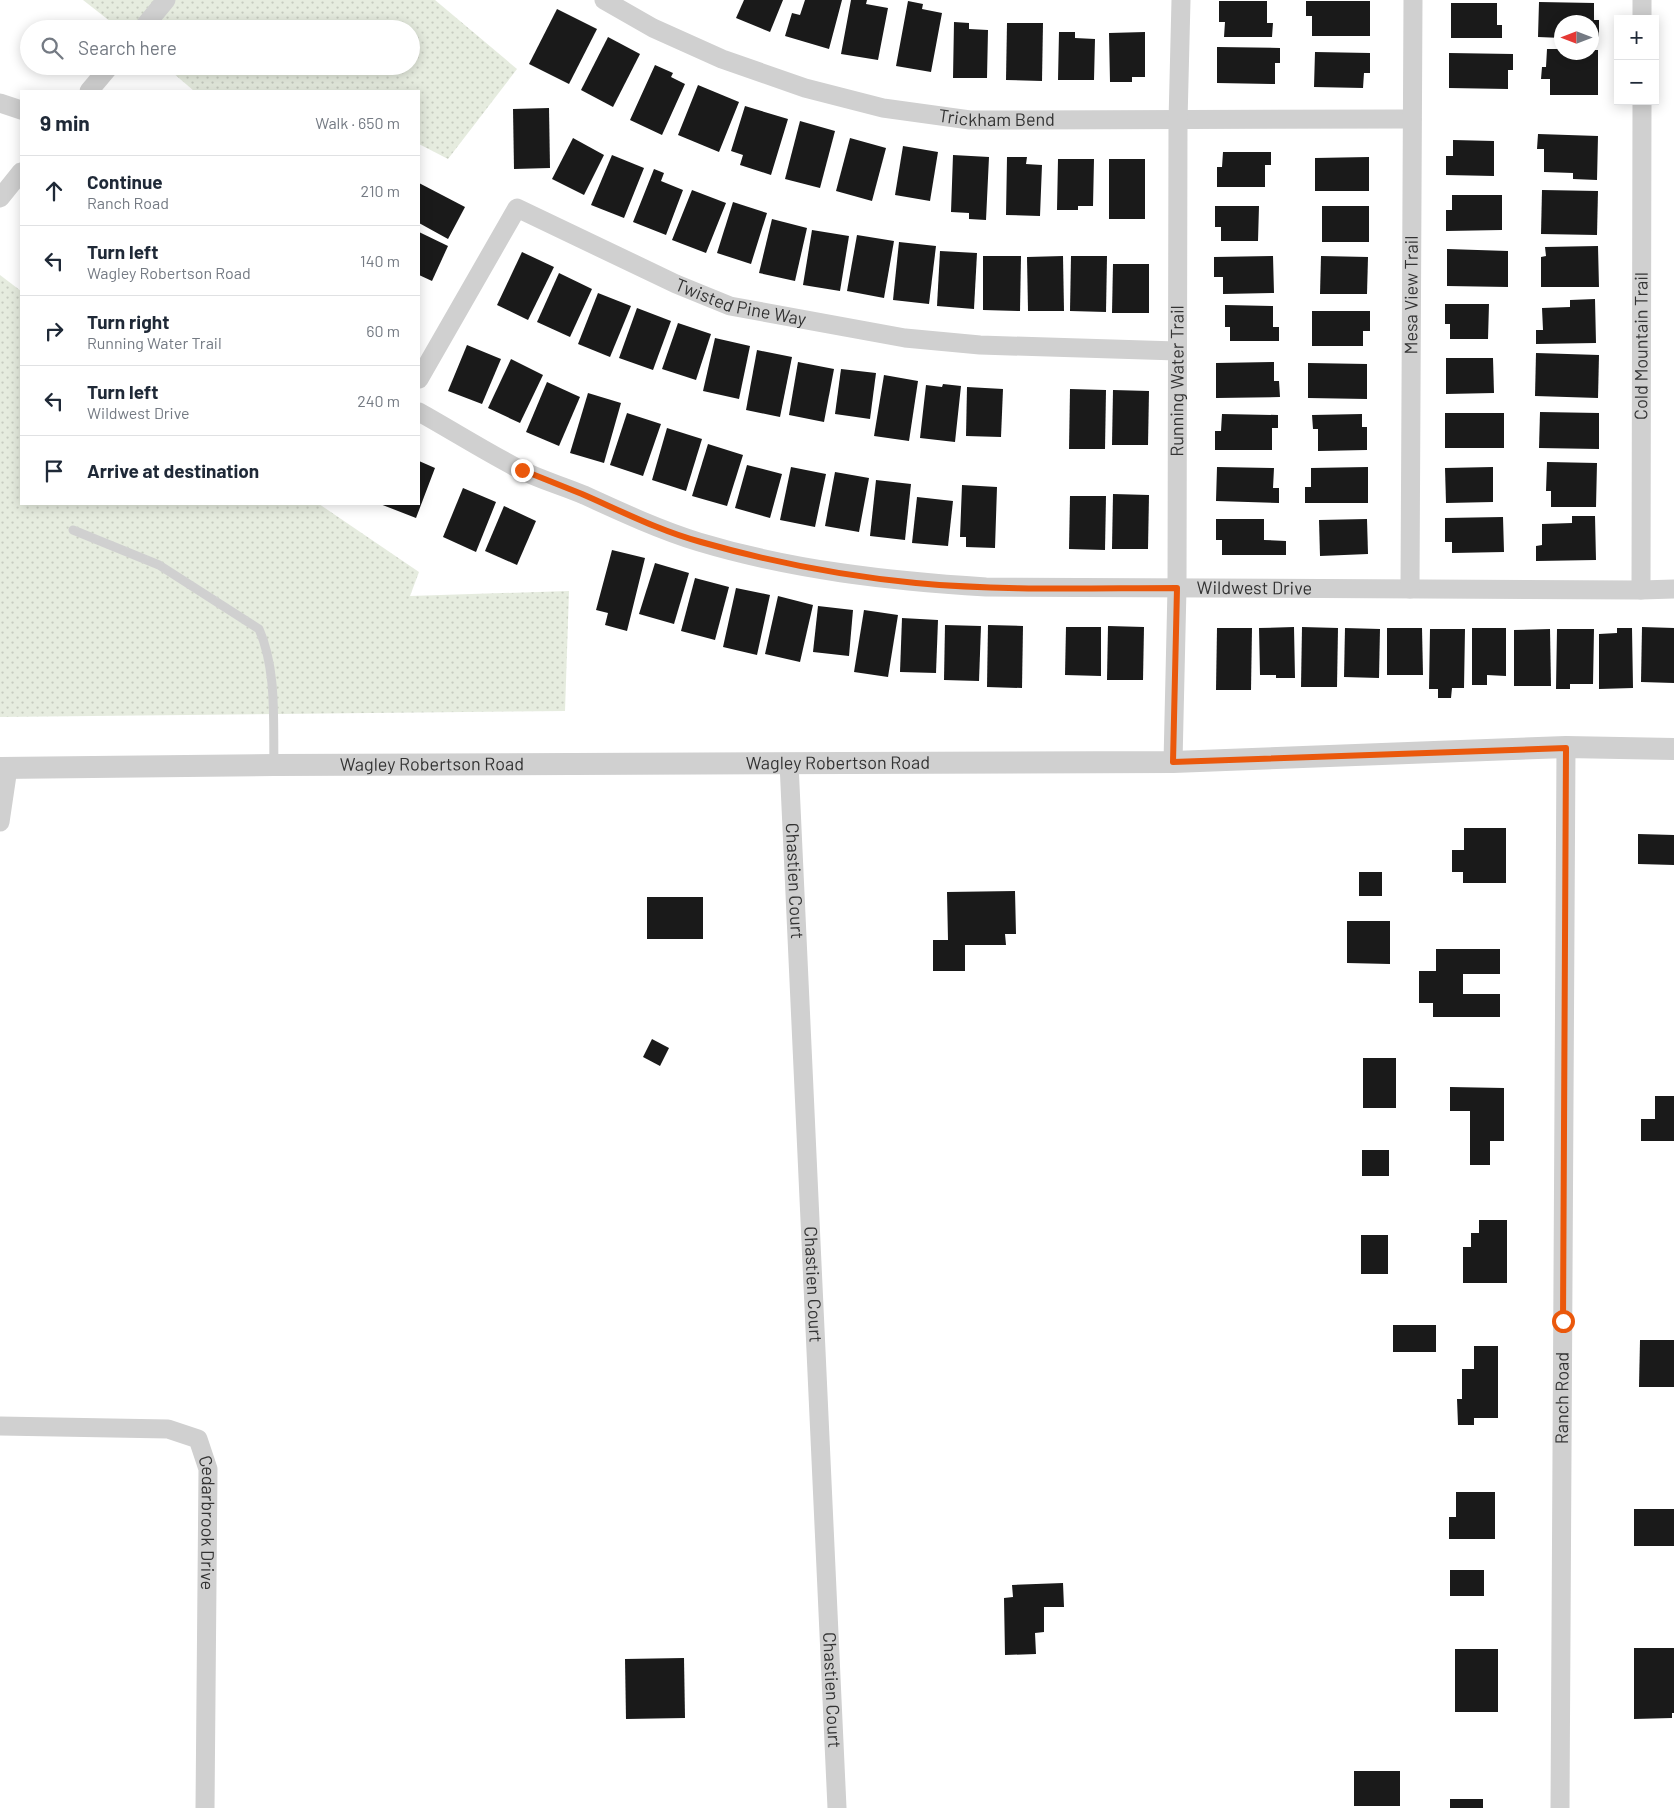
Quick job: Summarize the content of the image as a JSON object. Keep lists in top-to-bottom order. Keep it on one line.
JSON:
{"streets":{"street":["Trickham Bend","Mesa View Trail","Twisted Pine Way","Cold Mountain Trail","Running Water Trail","Wildwest Drive","Wagley Robertson Road","Chastien Court","Ranch Road","Cedarbrook Drive"]},"crossings":[["Trickham Bend","Mesa View Trail"],["Trickham Bend","Running Water Trail"],["Mesa View Trail","Wildwest Drive"],["Twisted Pine Way","Running Water Trail"],["Cold Mountain Trail","Wildwest Drive"],["Running Water Trail","Wildwest Drive"],["Running Water Trail","Wagley Robertson Road"],["Wagley Robertson Road","Chastien Court"],["Wagley Robertson Road","Ranch Road"]],"north":"left","page":{"map_buttons":["+","−"],"search":"Search here","heading":["9 min","Walk · 650 m"],"list":[["Continue","Ranch Road","210 m"],["Turn left","Wagley Robertson Road","140 m"],["Turn right","Running Water Trail","60 m"],["Turn left","Wildwest Drive","240 m"],"Arrive at destination"]}}
